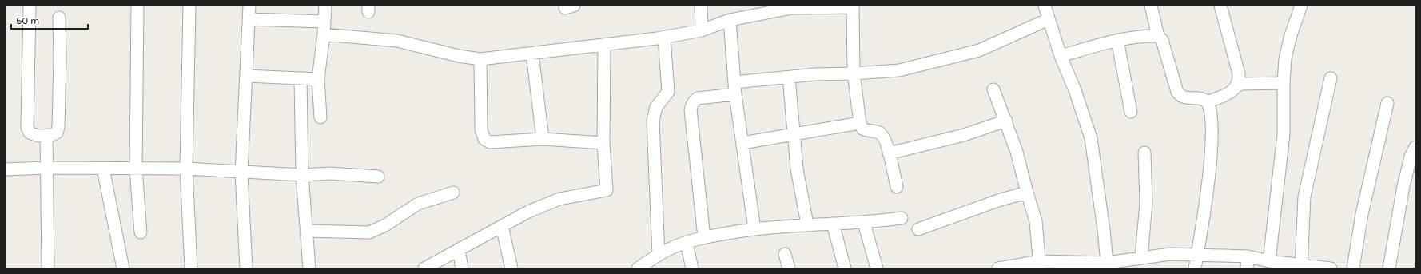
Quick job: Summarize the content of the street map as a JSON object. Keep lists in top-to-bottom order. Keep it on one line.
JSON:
{"scale_bar":"50 m"}
